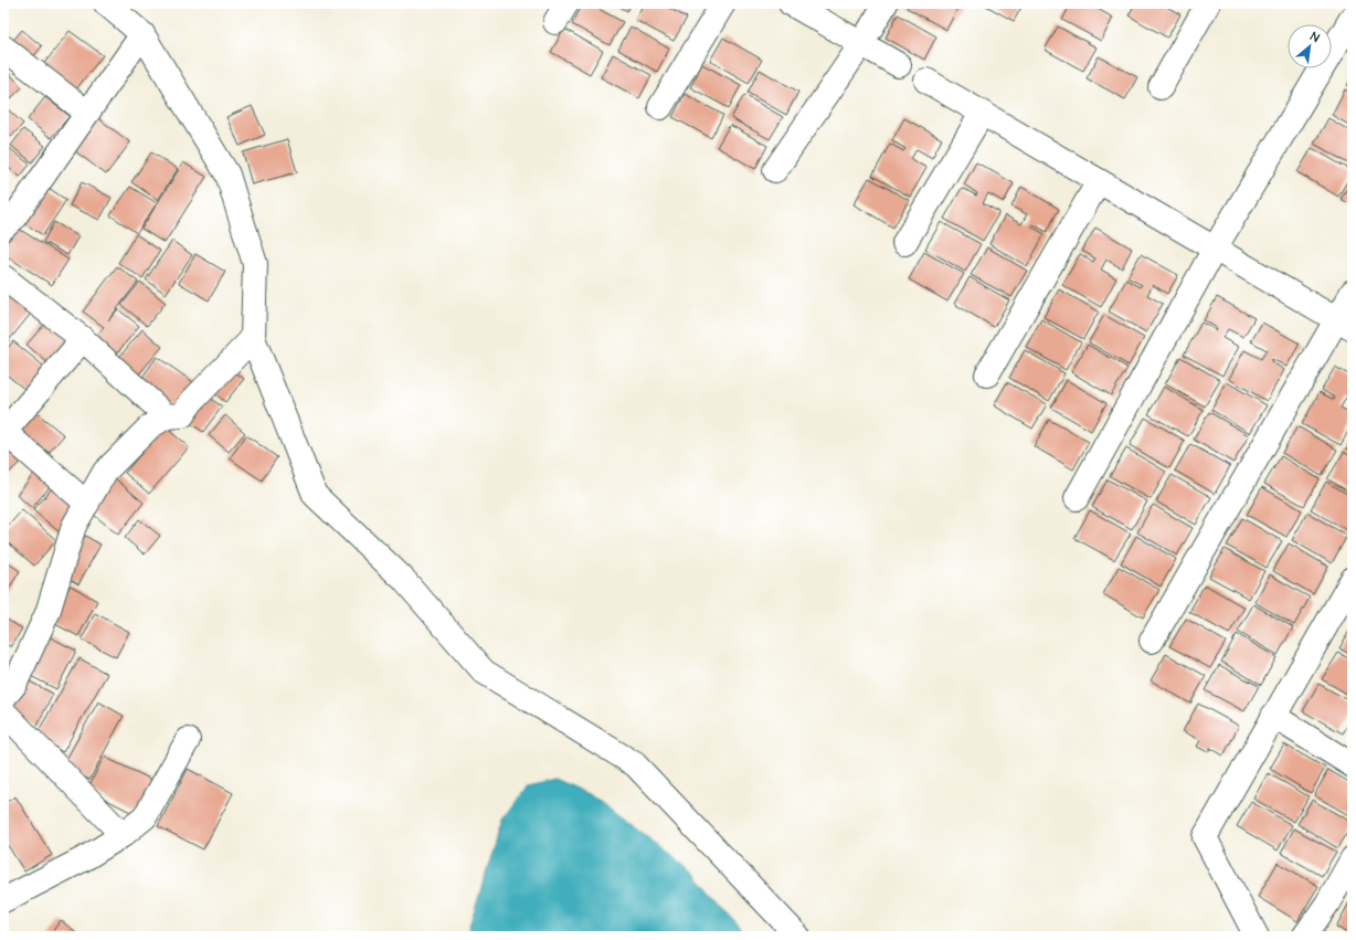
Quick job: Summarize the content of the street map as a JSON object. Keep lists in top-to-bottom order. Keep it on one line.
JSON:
{"north":"top right"}
